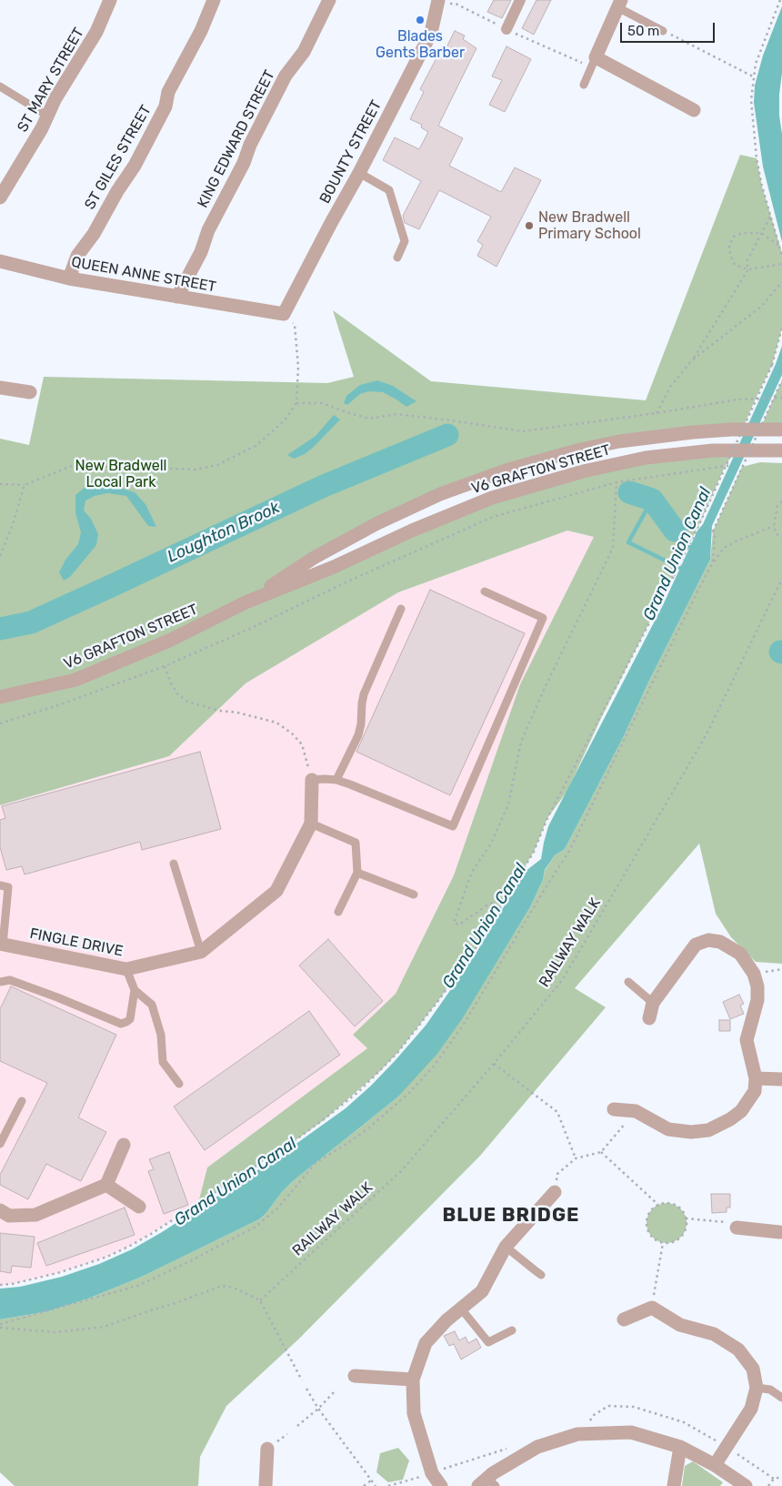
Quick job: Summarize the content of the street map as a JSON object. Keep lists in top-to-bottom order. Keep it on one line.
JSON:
{"streets":{"street":["ST MARY STREET","KING EDWARD STREET","BOUNTY STREET","ST GILES STREET","QUEEN ANNE STREET","V6 GRAFTON STREET","FINGLE DRIVE"],"path":["RAILWAY WALK"]},"crossings":[["KING EDWARD STREET","QUEEN ANNE STREET"],["BOUNTY STREET","QUEEN ANNE STREET"],["ST GILES STREET","QUEEN ANNE STREET"]],"districts":["BLUE BRIDGE"],"water":["Loughton Brook","Grand Union Canal"],"parks":["New Bradwell Local Park"],"places":["Blades Gents Barber","New Bradwell Primary School"],"scale_bar":"50 m"}
